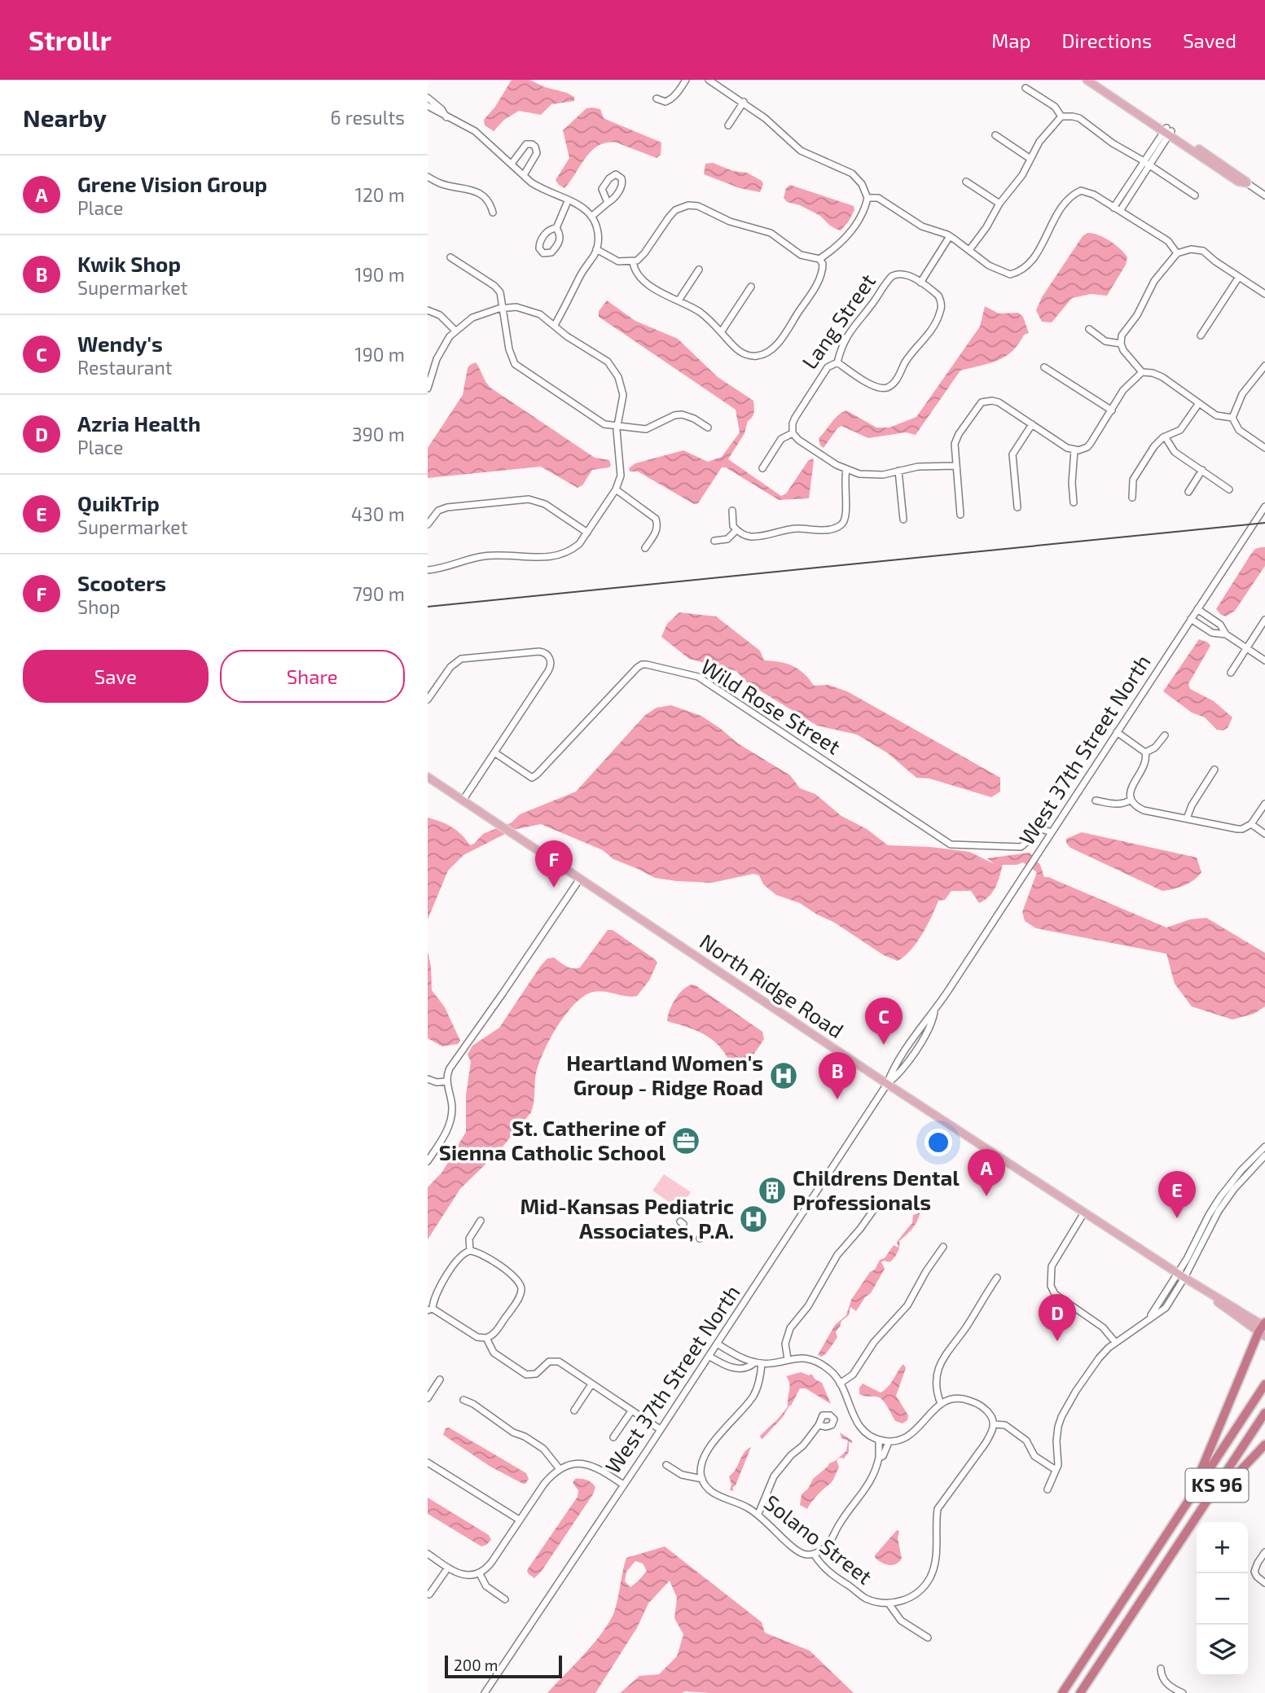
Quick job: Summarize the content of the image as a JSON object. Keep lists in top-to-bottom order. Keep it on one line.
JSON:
{"streets":{"highway":["KS 96"],"main road":["North Ridge Road"],"street":["Lang Street","Wild Rose Street","West 37th Street North","Solano Street"]},"crossings":[["Wild Rose Street","West 37th Street North"],["West 37th Street North","North Ridge Road"]],"places":{"hospital":["Heartland Women's Group - Ridge Road","Mid-Kansas Pediatric Associates, P.A."],"office":["St. Catherine of Sienna Catholic School"],"building":["Childrens Dental Professionals"]},"scale_bar":"200 m","page":{"header":"Strollr","nav":["Map","Directions","Saved"],"heading":["Nearby","6 results"],"list":[{"mark":"A","name":"Grene Vision Group","note":"Place","value":"120 m"},{"mark":"B","name":"Kwik Shop","note":"Supermarket","value":"190 m"},{"mark":"C","name":"Wendy's","note":"Restaurant","value":"190 m"},{"mark":"D","name":"Azria Health","note":"Place","value":"390 m"},{"mark":"E","name":"QuikTrip","note":"Supermarket","value":"430 m"},{"mark":"F","name":"Scooters","note":"Shop","value":"790 m"}],"buttons":["Save","Share"],"pins":["F","C","B","A","E","D"],"map_buttons":["+","−"],"scale":"200 m"}}
